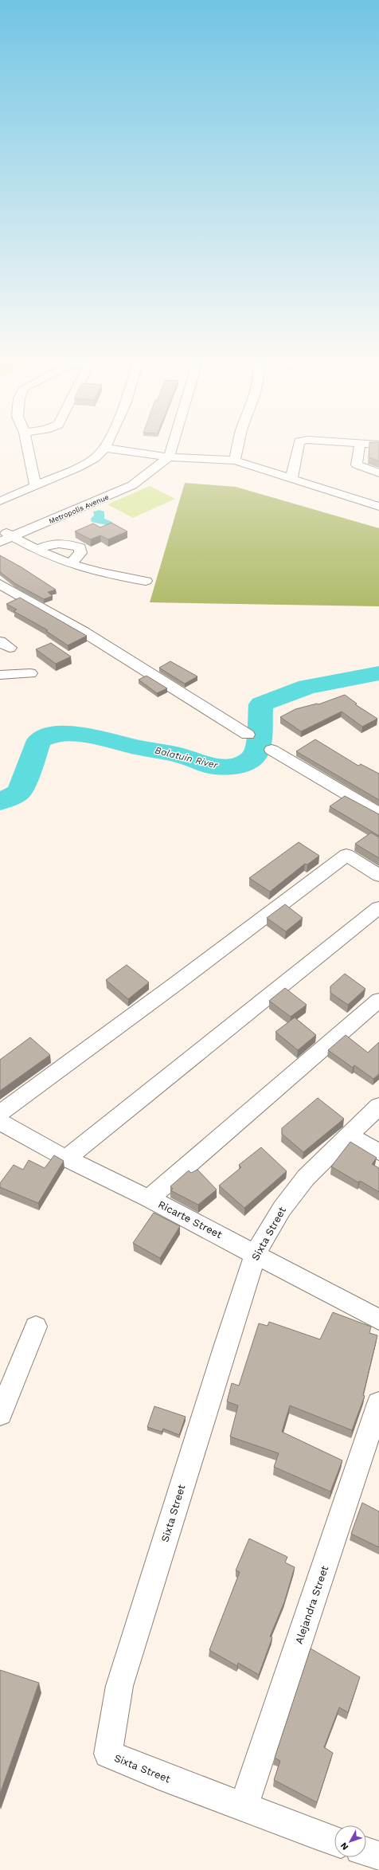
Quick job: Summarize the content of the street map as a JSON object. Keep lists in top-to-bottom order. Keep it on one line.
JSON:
{"streets":{"street":["Metropolis Avenue","Ricarte Street","Sixta Street","Alejandra Street"]},"crossings":[["Ricarte Street","Sixta Street"],["Sixta Street","Alejandra Street"]],"water":["Balatuin River"],"north":"bottom left"}
